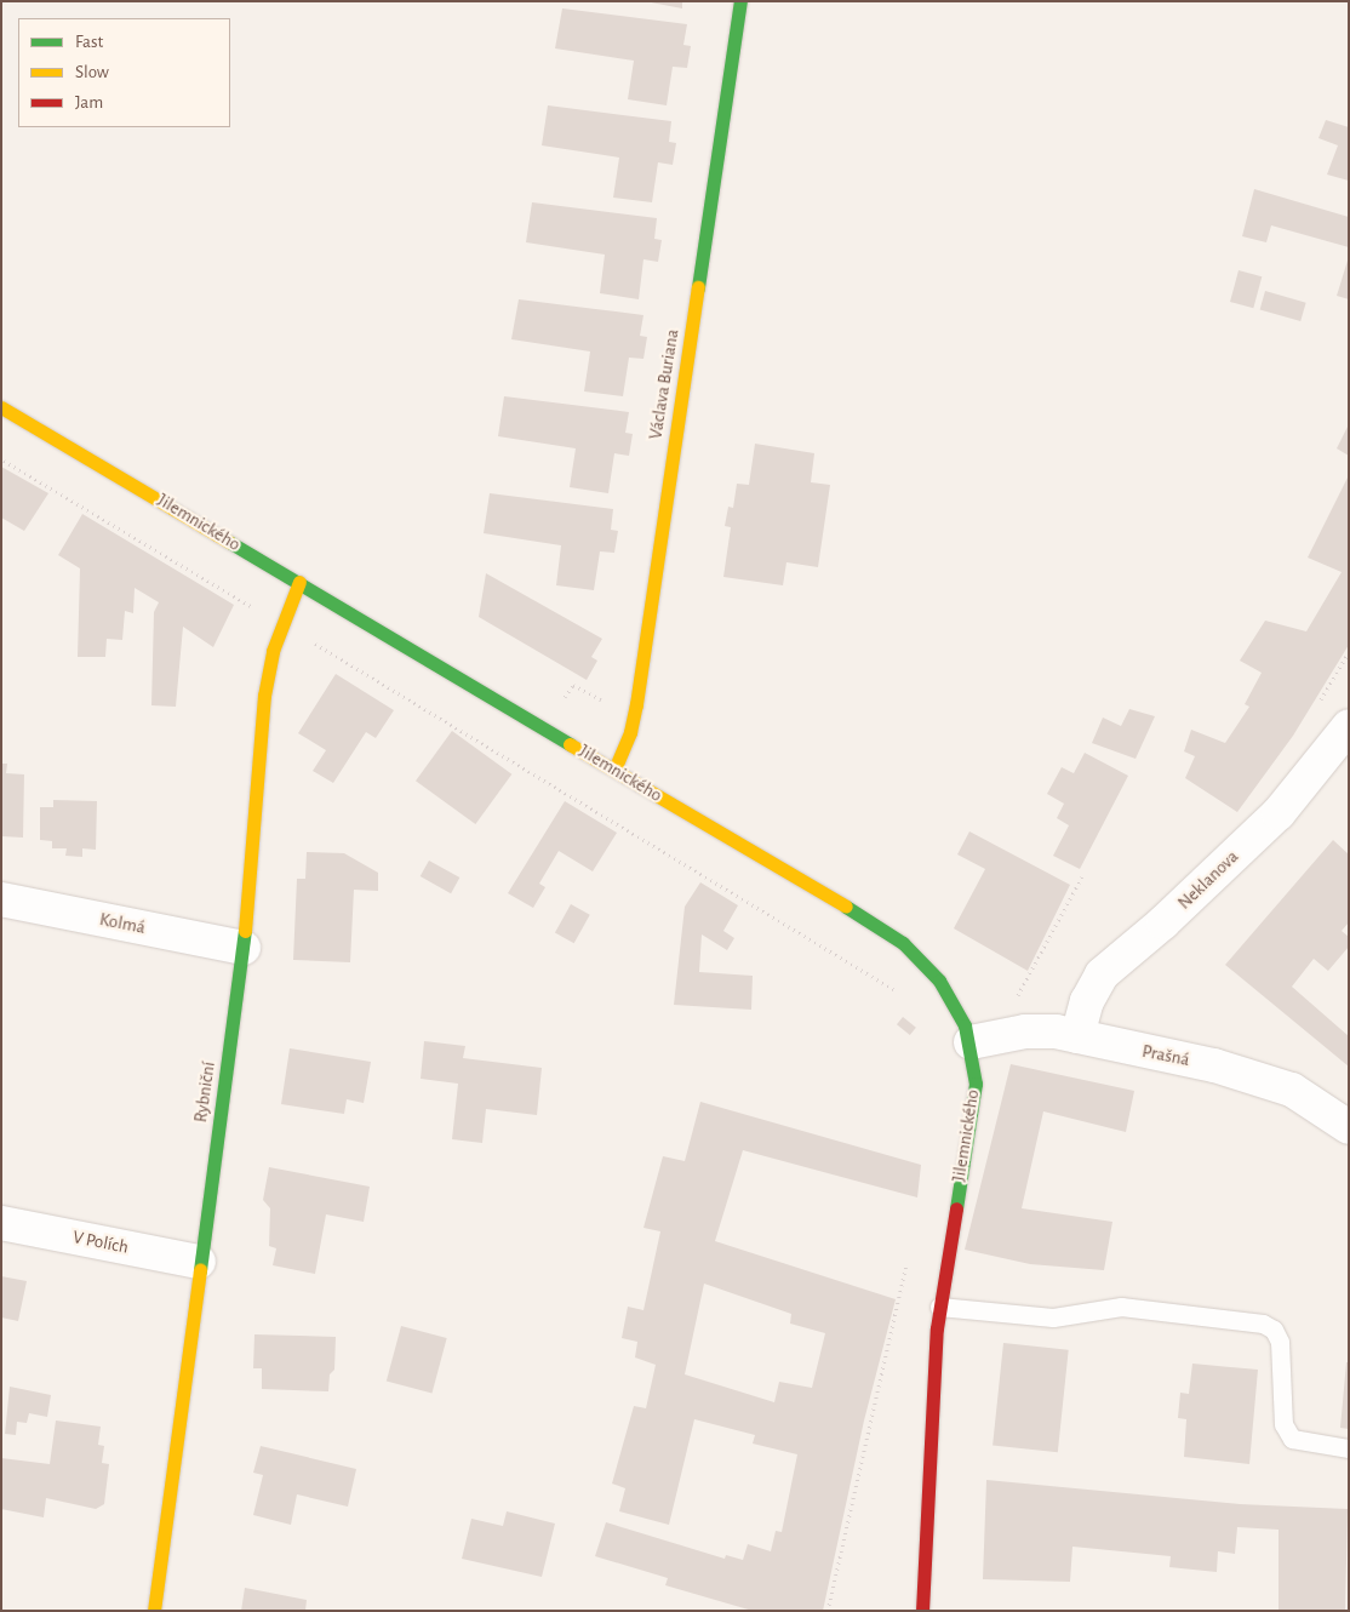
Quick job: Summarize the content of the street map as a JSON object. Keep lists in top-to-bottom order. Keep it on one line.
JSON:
{"streets":{"street":["Václava Buriana","Jilemnického","Neklanova","Kolmá","Prašná","Rybniční","V Polích"]},"crossings":[["Václava Buriana","Jilemnického"],["Jilemnického","Prašná"],["Jilemnického","Rybniční"],["Neklanova","Prašná"],["Kolmá","Rybniční"],["Rybniční","V Polích"]],"legend":["Fast","Slow","Jam"]}
